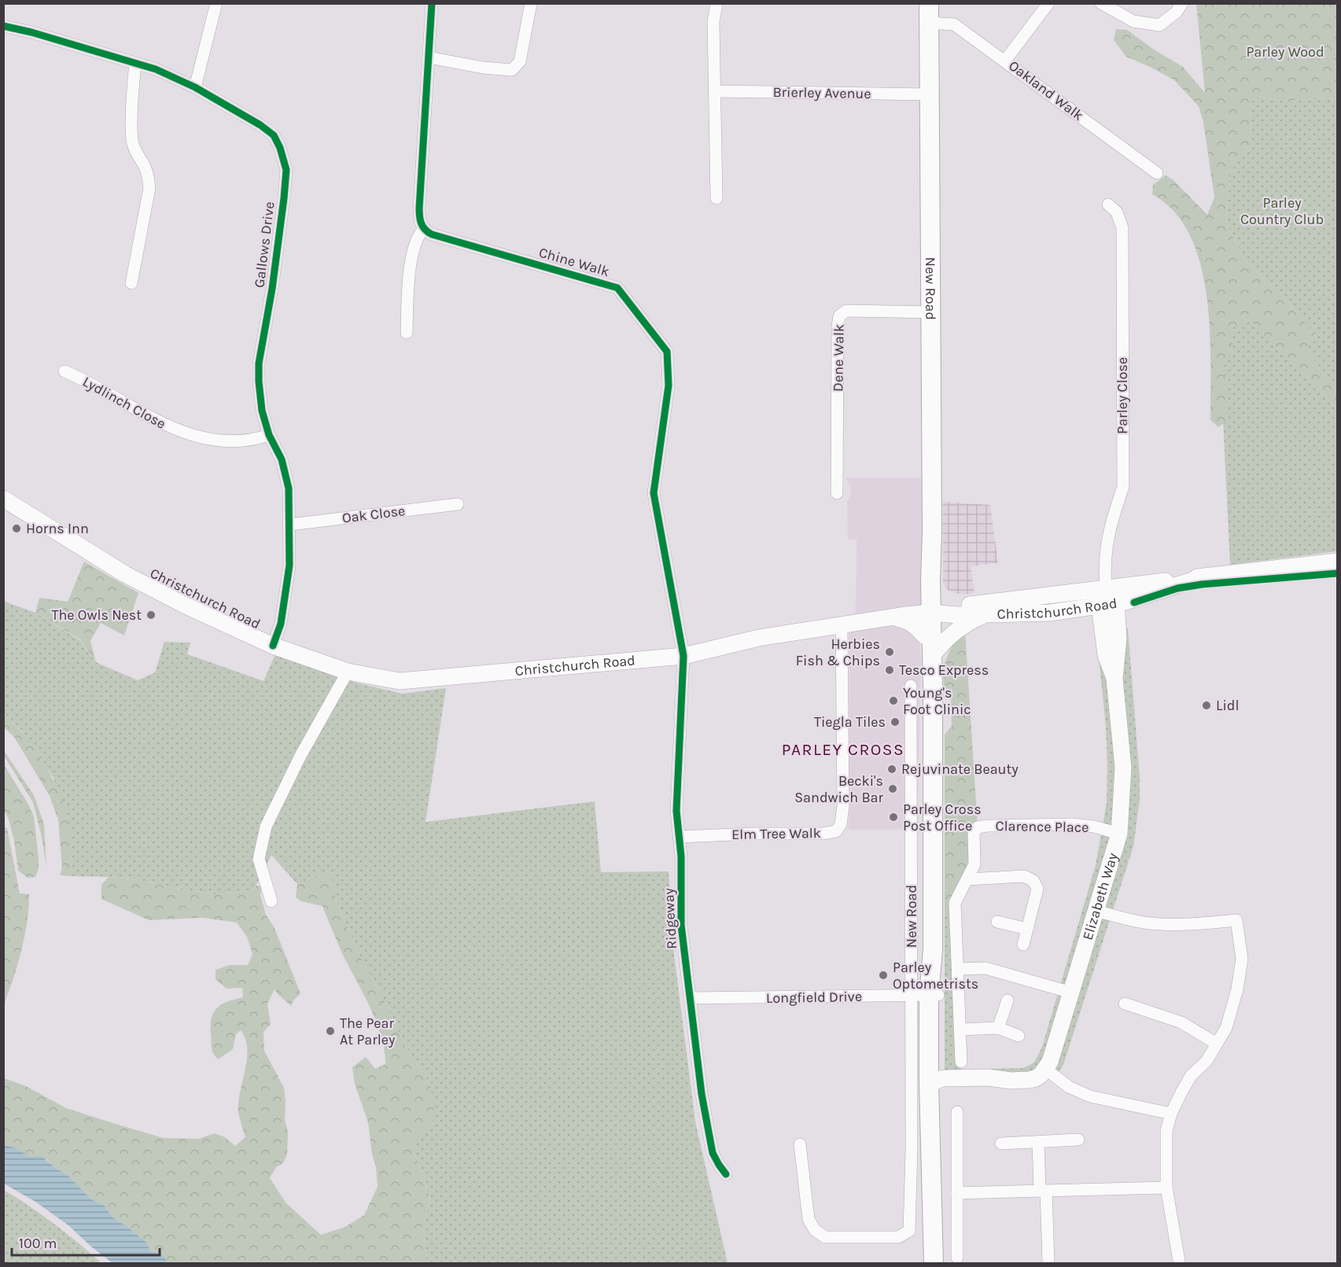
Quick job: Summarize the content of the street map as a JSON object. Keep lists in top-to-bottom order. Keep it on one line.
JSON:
{"streets":{"main road":["New Road","Christchurch Road","Elizabeth Way"],"street":["Oakland Walk","Brierley Avenue","Gallows Drive","Chine Walk","Dene Walk","Parley Close","Lydlinch Close","Oak Close","Clarence Place","Elm Tree Walk","Ridgeway","Longfield Drive"]},"crossings":[["Oakland Walk","New Road"],["Brierley Avenue","New Road"],["Gallows Drive","Lydlinch Close"],["Gallows Drive","Oak Close"],["Gallows Drive","Christchurch Road"],["Chine Walk","Christchurch Road"],["Chine Walk","Ridgeway"],["New Road","Dene Walk"],["New Road","Christchurch Road"],["New Road","Longfield Drive"],["Parley Close","Christchurch Road"],["Parley Close","Elizabeth Way"],["Christchurch Road","Elm Tree Walk"],["Christchurch Road","Elizabeth Way"],["Christchurch Road","Ridgeway"],["Clarence Place","Elizabeth Way"],["Elm Tree Walk","Ridgeway"],["Ridgeway","Longfield Drive"]],"districts":["PARLEY CROSS"],"parks":["Parley Wood","Parley Country Club"],"places":["Horns Inn","The Owls Nest","Herbies Fish & Chips","Tesco Express","Young's Foot Clinic","Lidl","Tiegla Tiles","Rejuvinate Beauty","Becki's Sandwich Bar","Parley Cross Post Office","Parley Optometrists","The Pear At Parley"],"scale_bar":"100 m"}
